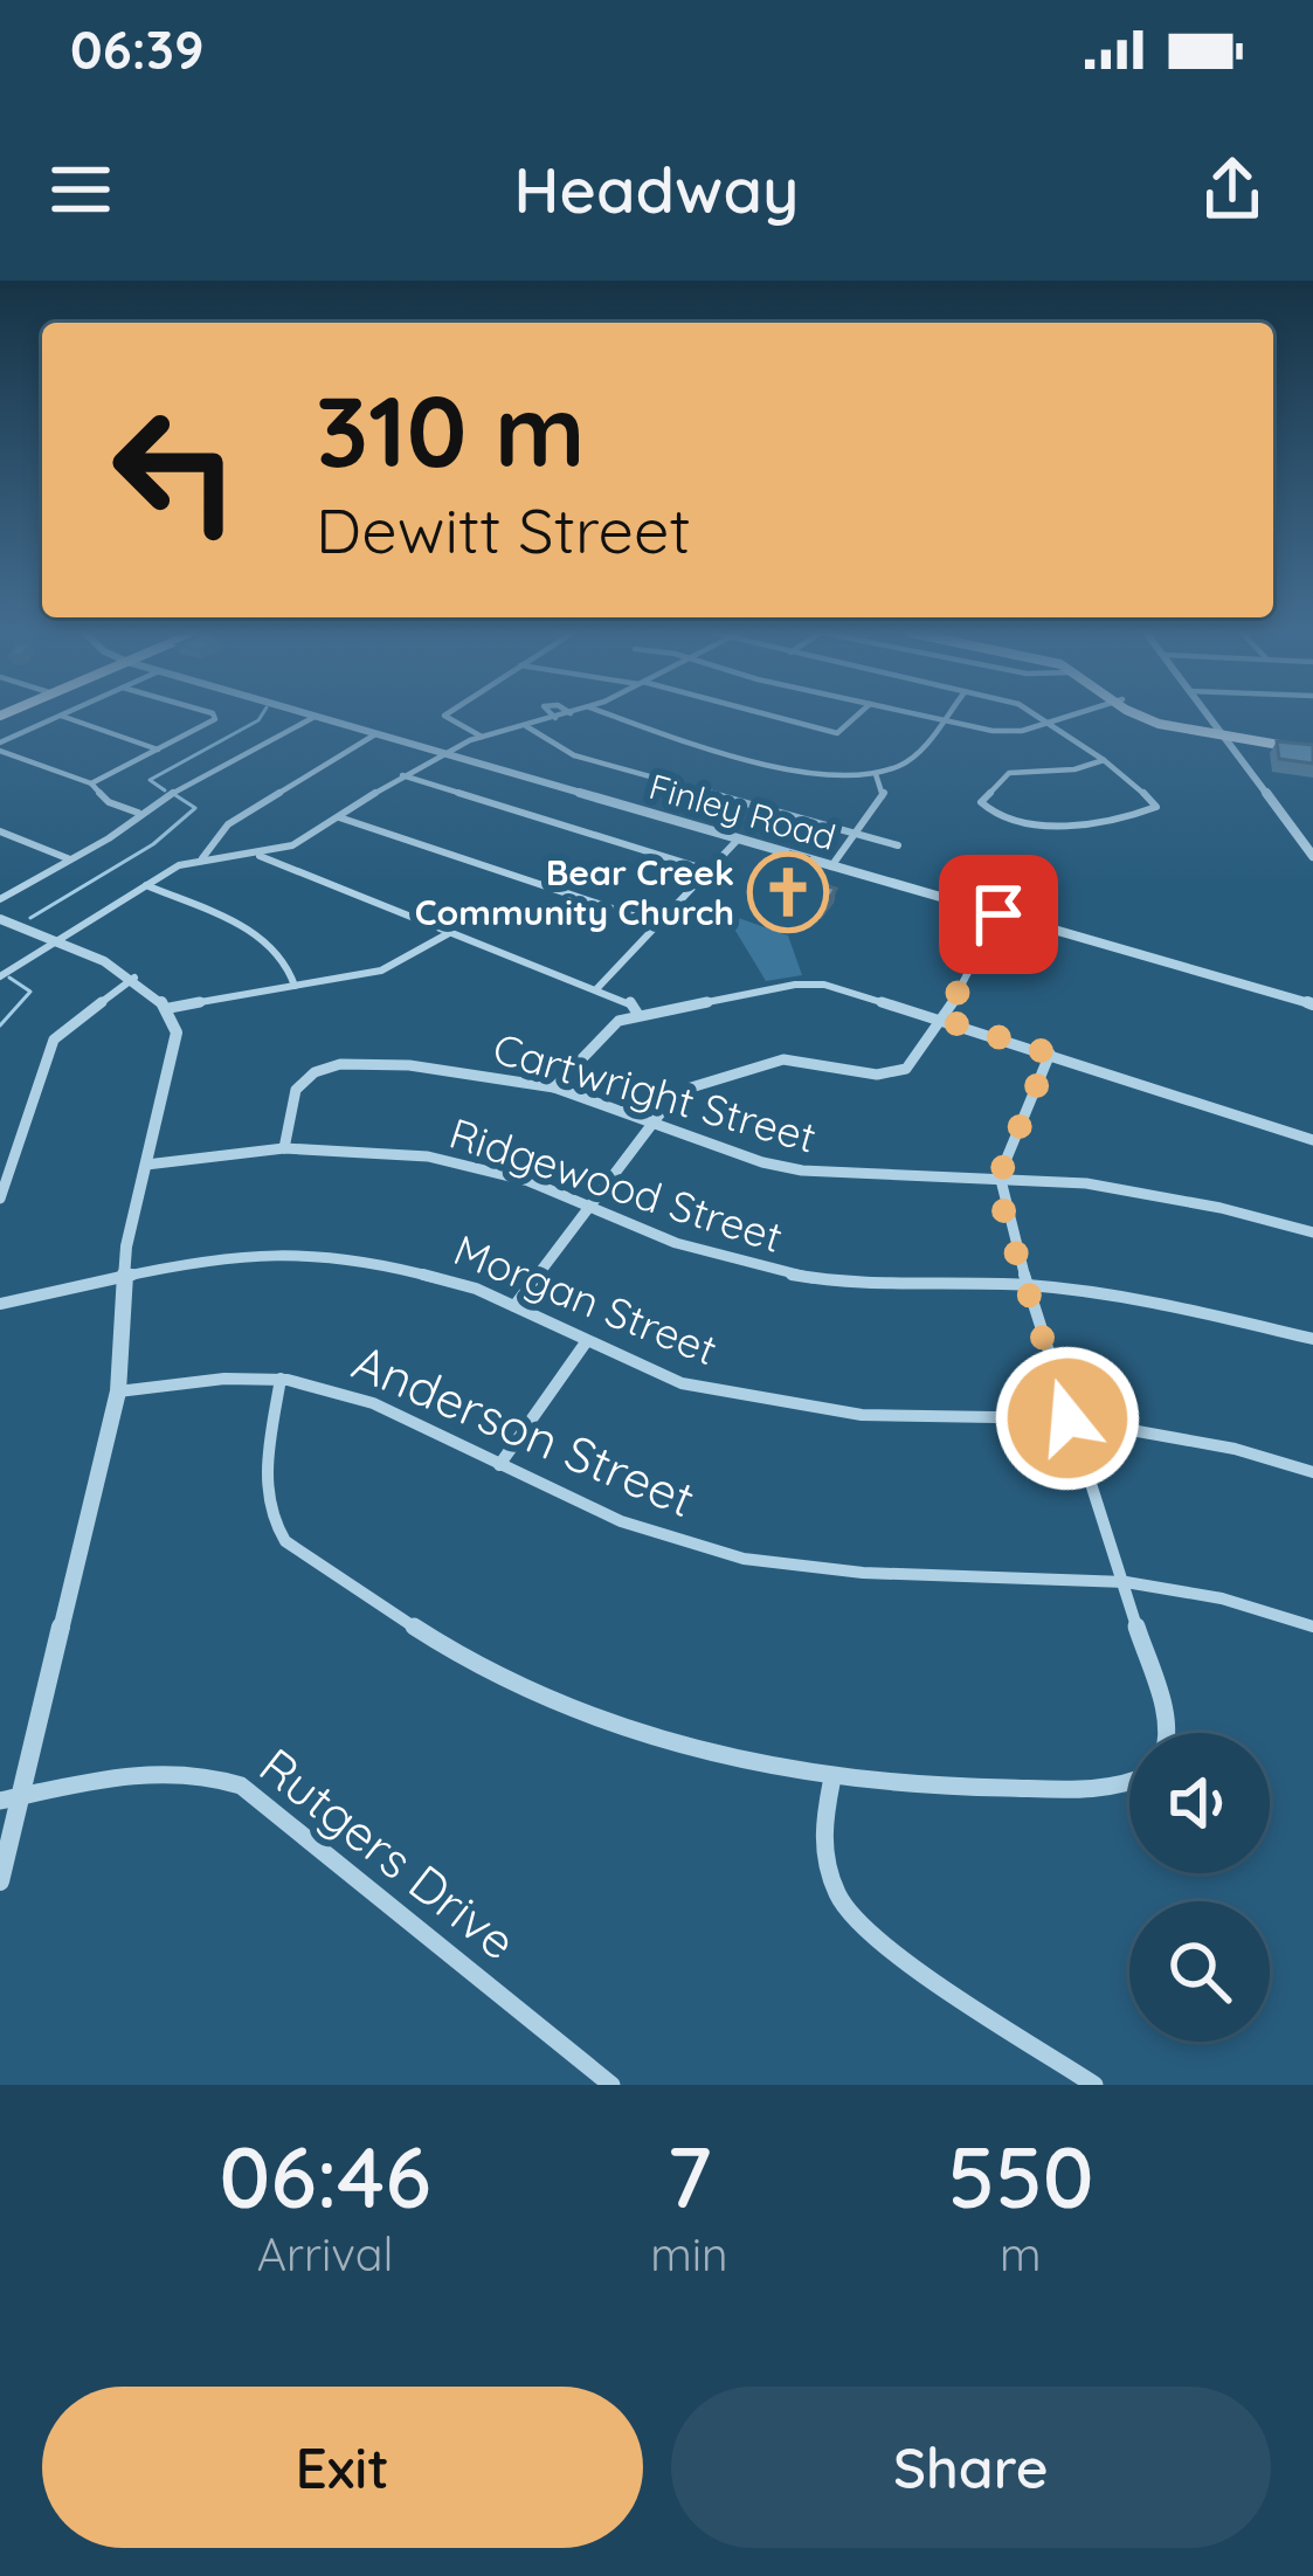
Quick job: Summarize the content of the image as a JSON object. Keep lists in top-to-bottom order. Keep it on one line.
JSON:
{"streets":{"street":["Finley Road","Cartwright Street","Ridgewood Street","Morgan Street","Anderson Street","Rutgers Drive"]},"crossings":[["Cartwright Street","Ridgewood Street"]],"places":{"church":["Bear Creek Community Church"]},"page":{"status":"06:39","header":"Headway","turn":["310 m","Dewitt Street"],"eta":["06:46","Arrival","7","min","550","m"],"buttons":["Exit","Share"]}}
